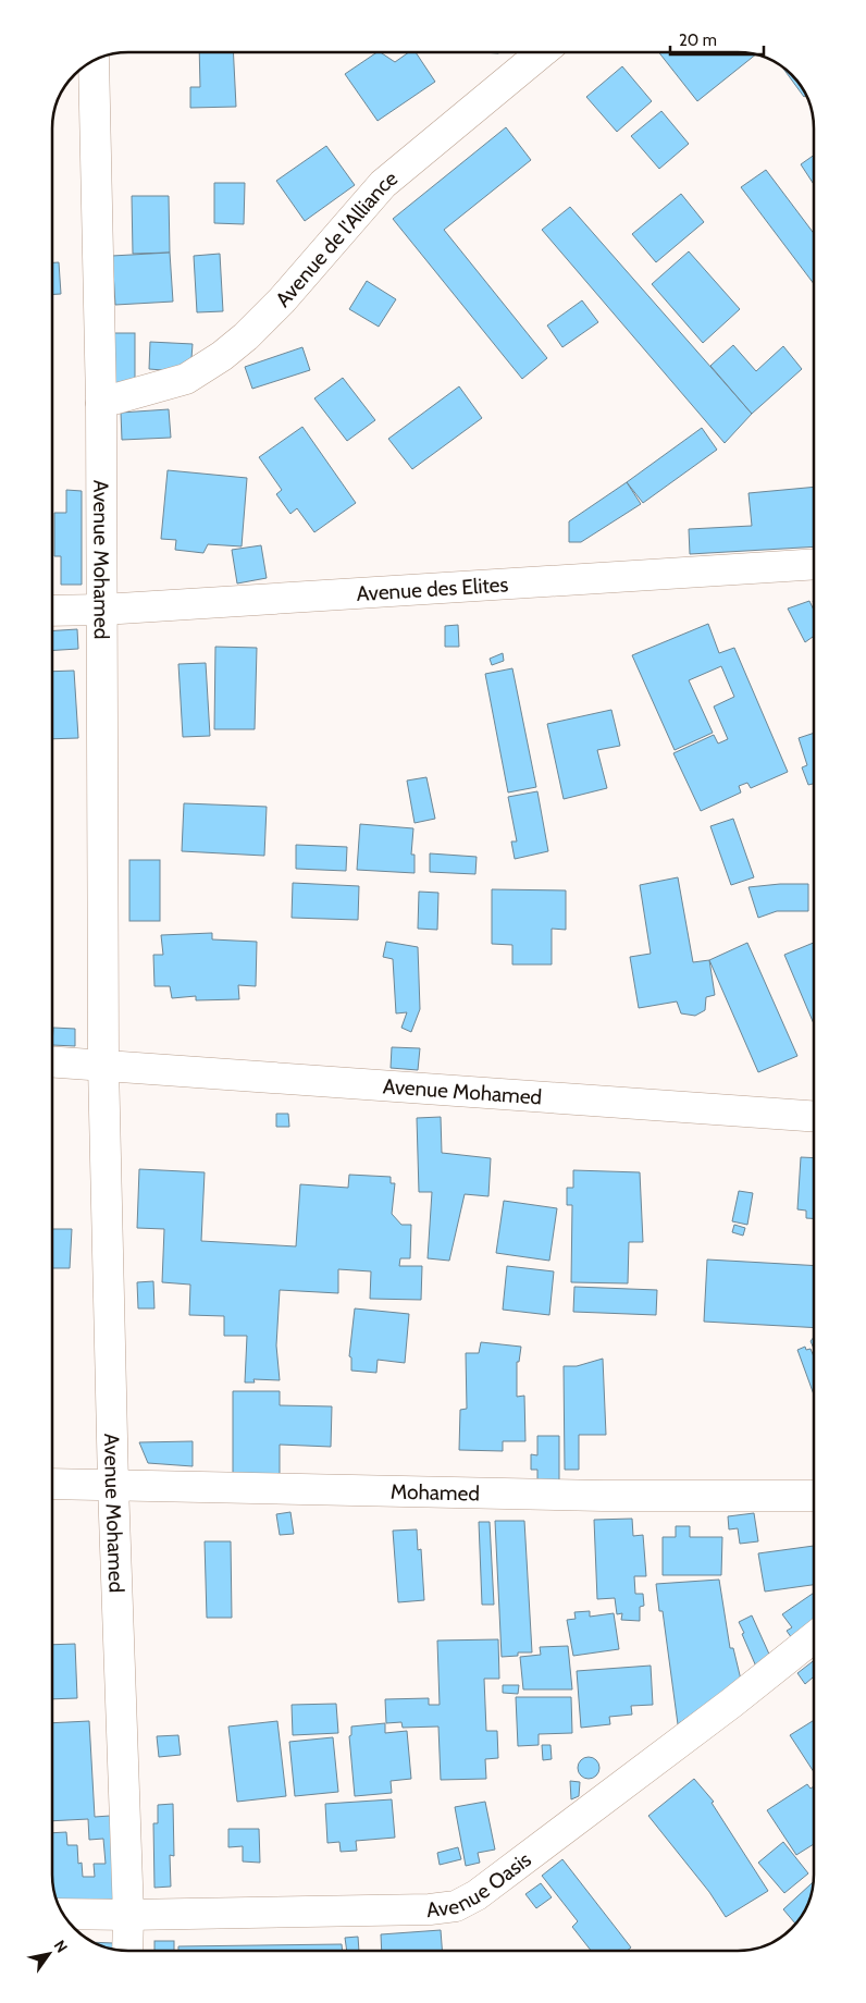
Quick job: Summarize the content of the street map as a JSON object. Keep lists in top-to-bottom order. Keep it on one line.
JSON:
{"streets":{"street":["Avenue de l'Alliance","Avenue Mohamed","Avenue des Elites","Mohamed","Avenue Oasis"]},"crossings":[["Avenue de l'Alliance","Avenue Mohamed"],["Avenue Mohamed","Avenue des Elites"],["Avenue Mohamed","Mohamed"],["Avenue Mohamed","Avenue Oasis"]],"scale_bar":"20 m","north":"top right"}
